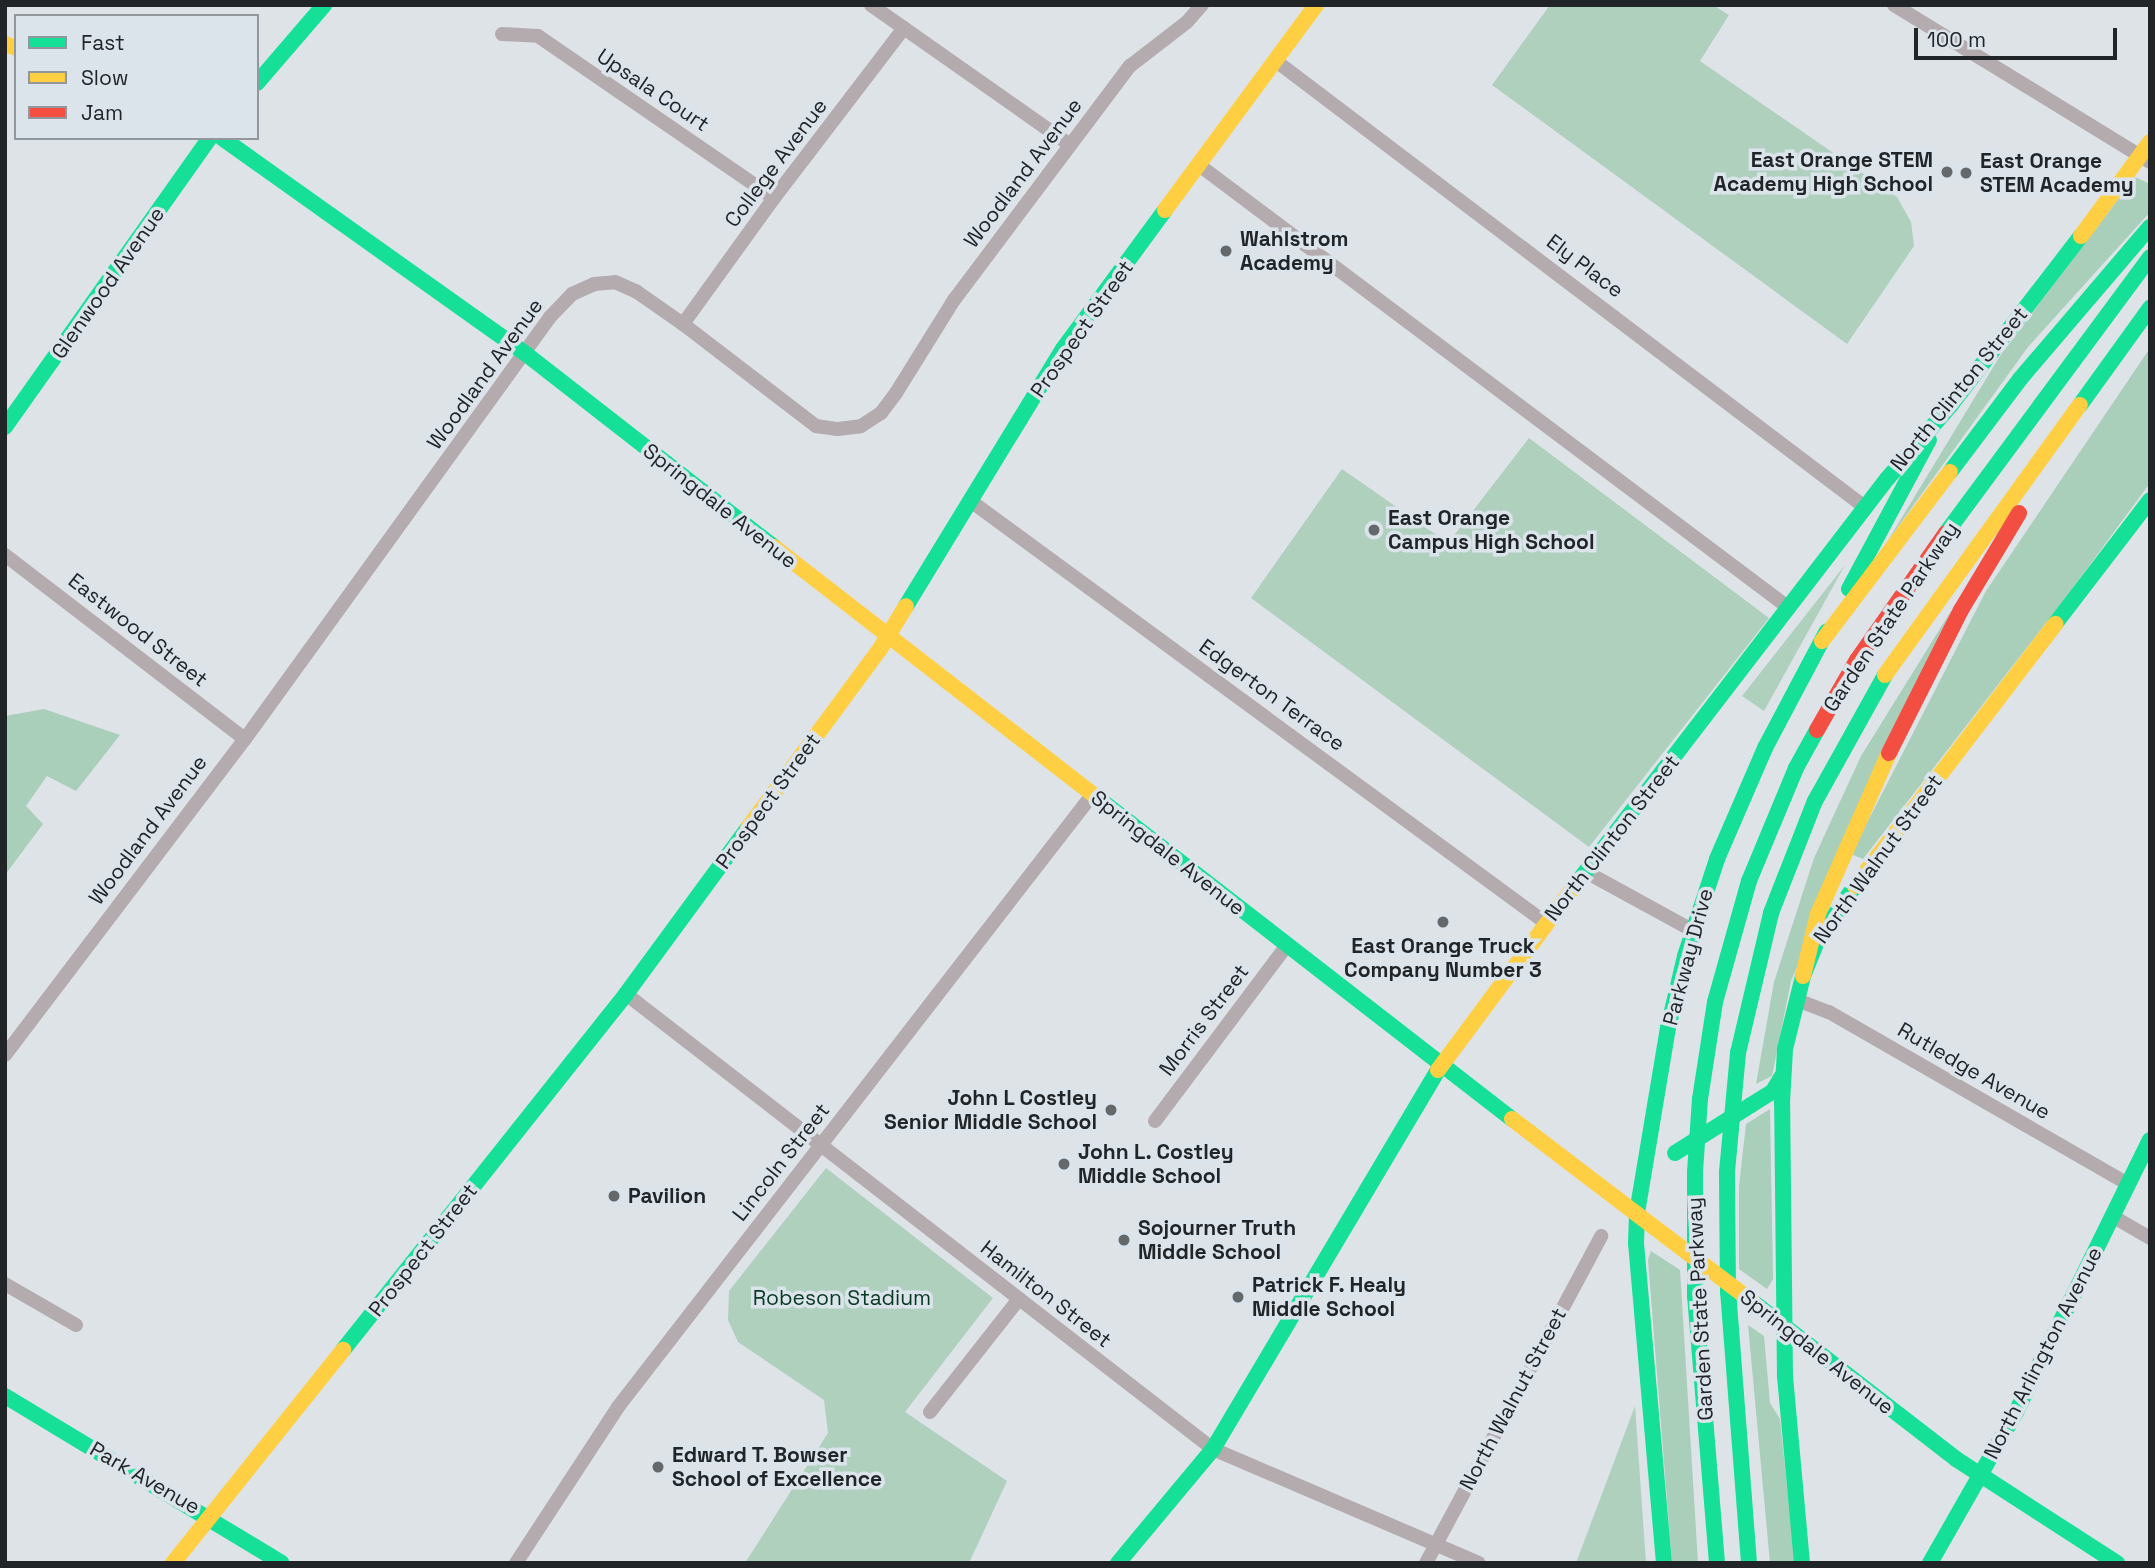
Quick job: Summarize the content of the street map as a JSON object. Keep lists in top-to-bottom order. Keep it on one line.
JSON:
{"streets":{"main road":["Glenwood Avenue","Prospect Street","North Clinton Street","Springdale Avenue","Garden State Parkway","North Walnut Street","Parkway Drive","North Arlington Avenue","Park Avenue"],"street":["Upsala Court","College Avenue","Woodland Avenue","Ely Place","Eastwood Street","Edgerton Terrace","Morris Street","Rutledge Avenue","Lincoln Street","Hamilton Street"]},"crossings":[["Upsala Court","College Avenue"],["College Avenue","Woodland Avenue"],["Woodland Avenue","Springdale Avenue"],["Woodland Avenue","Eastwood Street"],["Ely Place","Prospect Street"],["Ely Place","North Clinton Street"],["Prospect Street","Springdale Avenue"],["Prospect Street","Edgerton Terrace"],["Prospect Street","Hamilton Street"],["Prospect Street","Park Avenue"],["North Clinton Street","Springdale Avenue"],["North Clinton Street","Edgerton Terrace"],["North Clinton Street","Parkway Drive"],["North Clinton Street","Hamilton Street"],["Springdale Avenue","North Walnut Street"],["Springdale Avenue","Parkway Drive"],["Springdale Avenue","Morris Street"],["Springdale Avenue","Lincoln Street"],["Springdale Avenue","North Arlington Avenue"],["North Walnut Street","Rutledge Avenue"],["North Walnut Street","Hamilton Street"],["Rutledge Avenue","North Arlington Avenue"],["Lincoln Street","Hamilton Street"]],"parks":["Robeson Stadium"],"places":["East Orange STEM Academy High School","East Orange STEM Academy","Wahlstrom Academy","East Orange Campus High School","East Orange Truck Company Number 3","John L Costley Senior Middle School","John L. Costley Middle School","Pavilion","Sojourner Truth Middle School","Patrick F. Healy Middle School","Edward T. Bowser School of Excellence"],"legend":["Fast","Slow","Jam"],"scale_bar":"100 m"}
